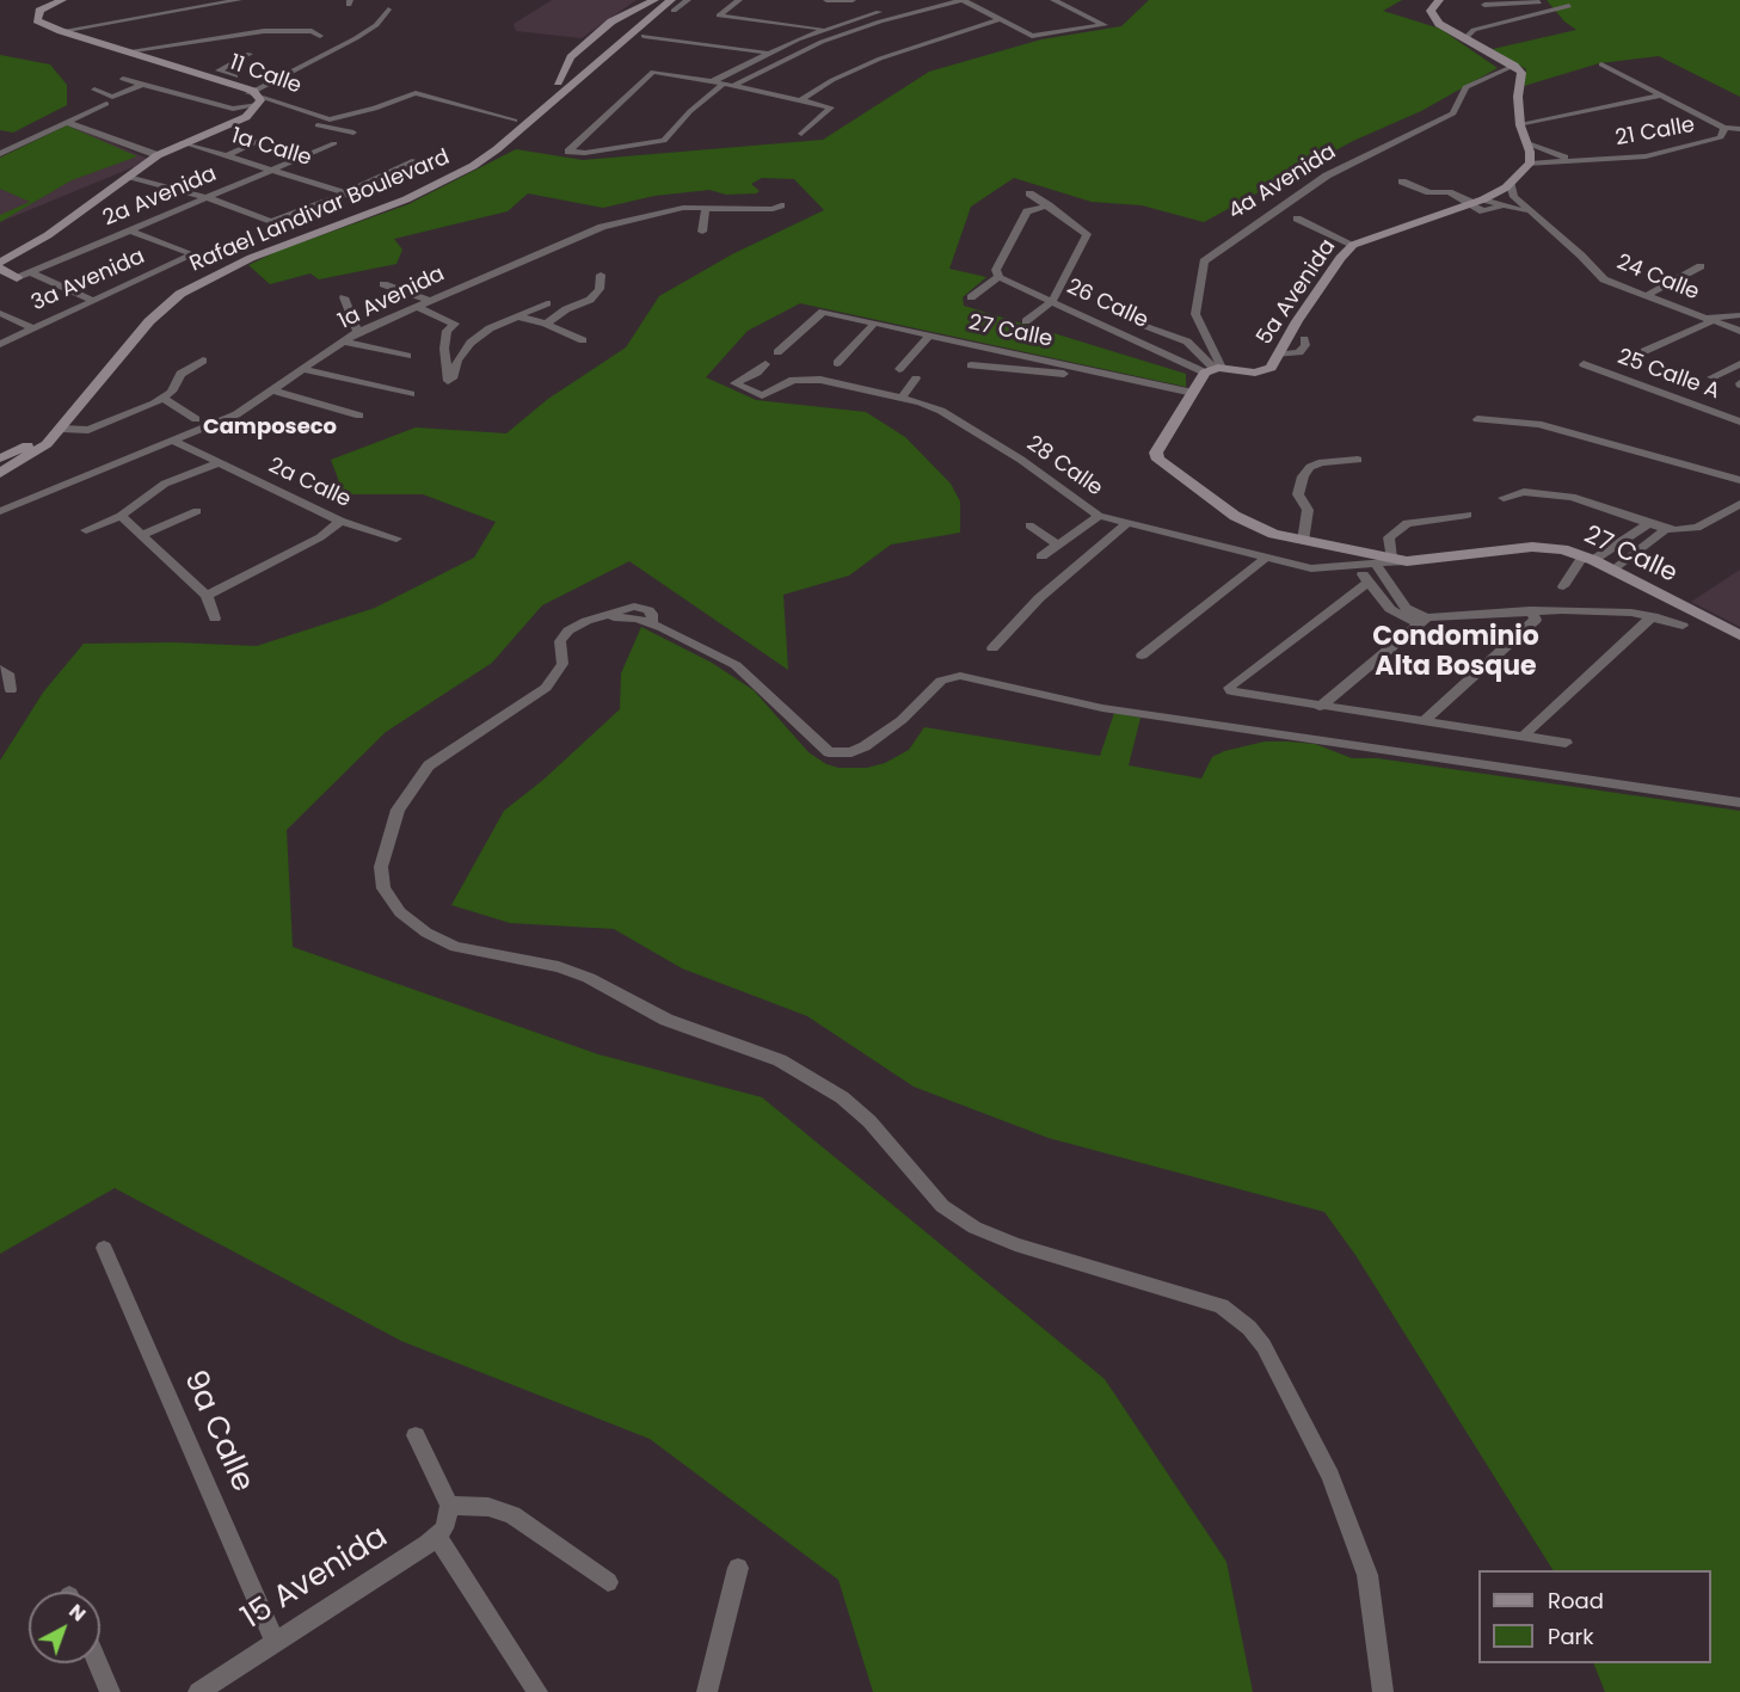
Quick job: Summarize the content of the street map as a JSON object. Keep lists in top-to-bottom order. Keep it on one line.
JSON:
{"streets":{"main road":["11 Calle","2a Avenida","Rafael Landivar Boulevard","5a Avenida","27 Calle"],"street":["21 Calle","1a Calle","4a Avenida","24 Calle","3a Avenida","1a Avenida","26 Calle","25 Calle A","28 Calle","2a Calle","9a Calle","15 Avenida"]},"crossings":[["21 Calle","5a Avenida"],["1a Calle","2a Avenida"],["4a Avenida","5a Avenida"],["4a Avenida","26 Calle"],["2a Avenida","3a Avenida"],["24 Calle","5a Avenida"],["5a Avenida","26 Calle"],["1a Avenida","2a Calle"],["27 Calle","28 Calle"],["9a Calle","15 Avenida"]],"districts":["Camposeco","Condominio Alta Bosque"],"legend":["Road","Park"],"north":"top right"}
